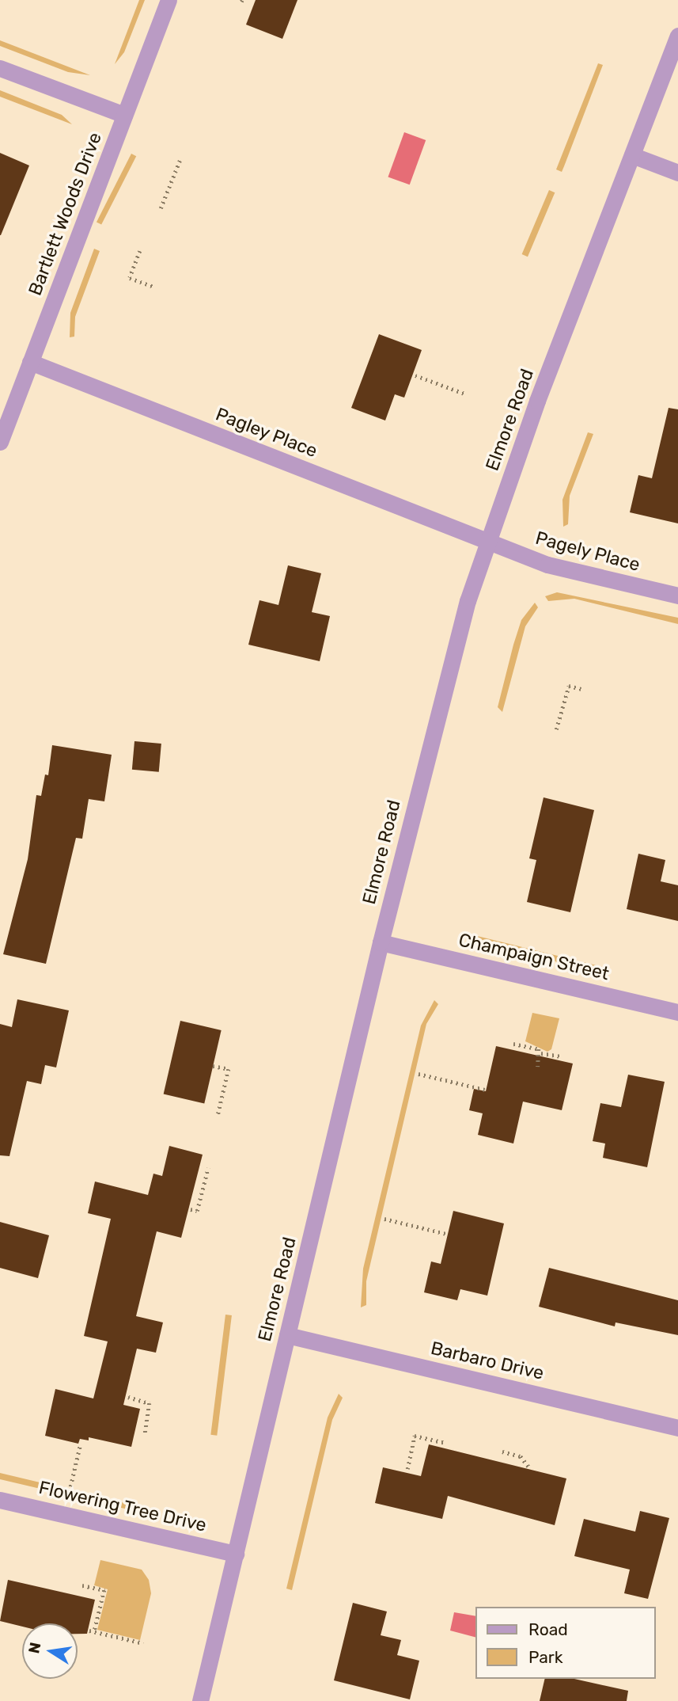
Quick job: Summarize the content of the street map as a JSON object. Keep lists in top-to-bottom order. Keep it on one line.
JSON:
{"streets":{"street":["Bartlett Woods Drive","Elmore Road","Pagley Place","Pagely Place","Champaign Street","Barbaro Drive","Flowering Tree Drive"]},"crossings":[["Bartlett Woods Drive","Pagley Place"],["Elmore Road","Pagley Place"],["Elmore Road","Pagely Place"],["Elmore Road","Champaign Street"],["Elmore Road","Barbaro Drive"],["Elmore Road","Flowering Tree Drive"],["Pagley Place","Pagely Place"]],"legend":["Road","Park"],"north":"left"}
